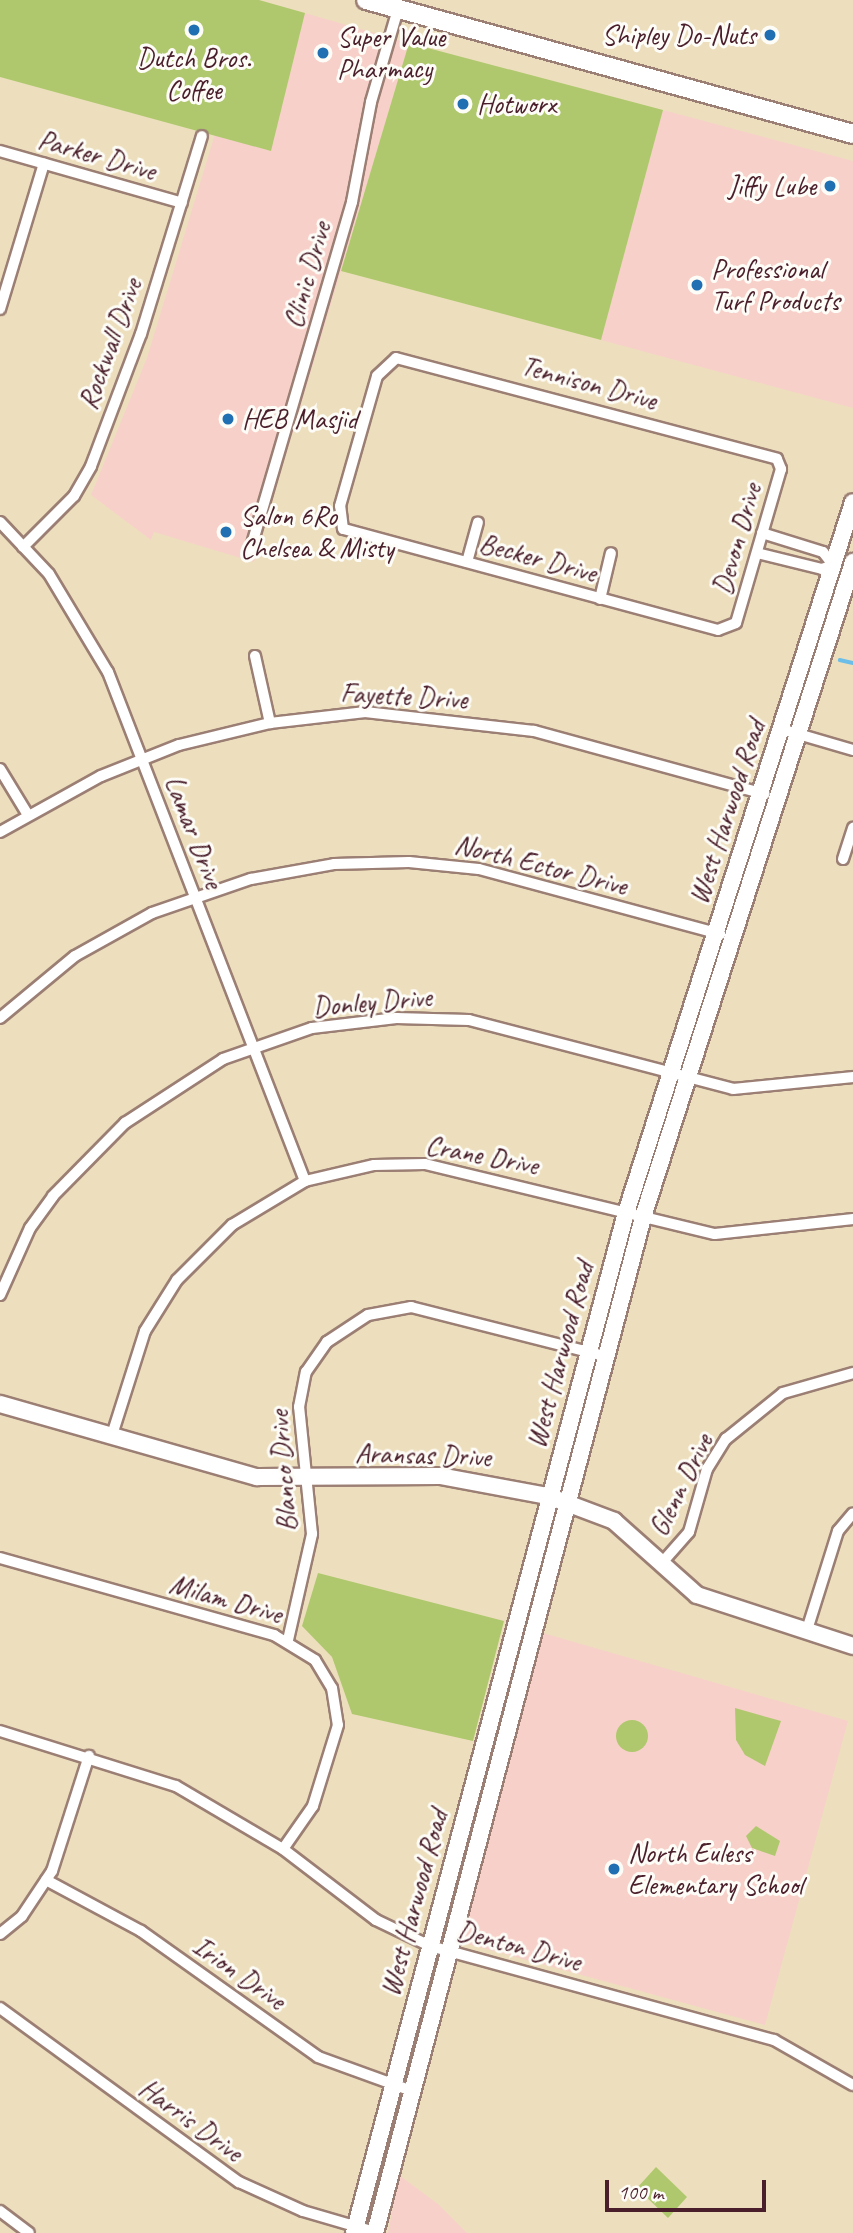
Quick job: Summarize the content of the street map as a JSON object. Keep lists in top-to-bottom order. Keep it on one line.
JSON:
{"streets":{"main road":["West Harwood Road","Aransas Drive"],"street":["Parker Drive","Clinic Drive","Rockwall Drive","Tennison Drive","Devon Drive","Becker Drive","Fayette Drive","Lamar Drive","North Ector Drive","Donley Drive","Crane Drive","Blanco Drive","Glenn Drive","Milam Drive","Denton Drive","Irion Drive","Harris Drive"]},"crossings":[["Parker Drive","Rockwall Drive"],["Rockwall Drive","Lamar Drive"],["Tennison Drive","Devon Drive"],["Tennison Drive","Becker Drive"],["Devon Drive","Becker Drive"],["Fayette Drive","West Harwood Road"],["Fayette Drive","Lamar Drive"],["West Harwood Road","North Ector Drive"],["West Harwood Road","Donley Drive"],["West Harwood Road","Crane Drive"],["West Harwood Road","Aransas Drive"],["West Harwood Road","Blanco Drive"],["West Harwood Road","Denton Drive"],["West Harwood Road","Irion Drive"],["West Harwood Road","Harris Drive"],["Lamar Drive","North Ector Drive"],["Lamar Drive","Donley Drive"],["Lamar Drive","Crane Drive"],["Crane Drive","Aransas Drive"],["Aransas Drive","Blanco Drive"],["Aransas Drive","Glenn Drive"],["Blanco Drive","Milam Drive"],["Milam Drive","Denton Drive"]],"places":["Dutch Bros. Coffee","Shipley Do-Nuts","Super Value Pharmacy","Hotworx","Jiffy Lube","Professional Turf Products","HEB Masjid","Salon 6Ro Chelsea & Misty","North Euless Elementary School"],"scale_bar":"100 m"}
